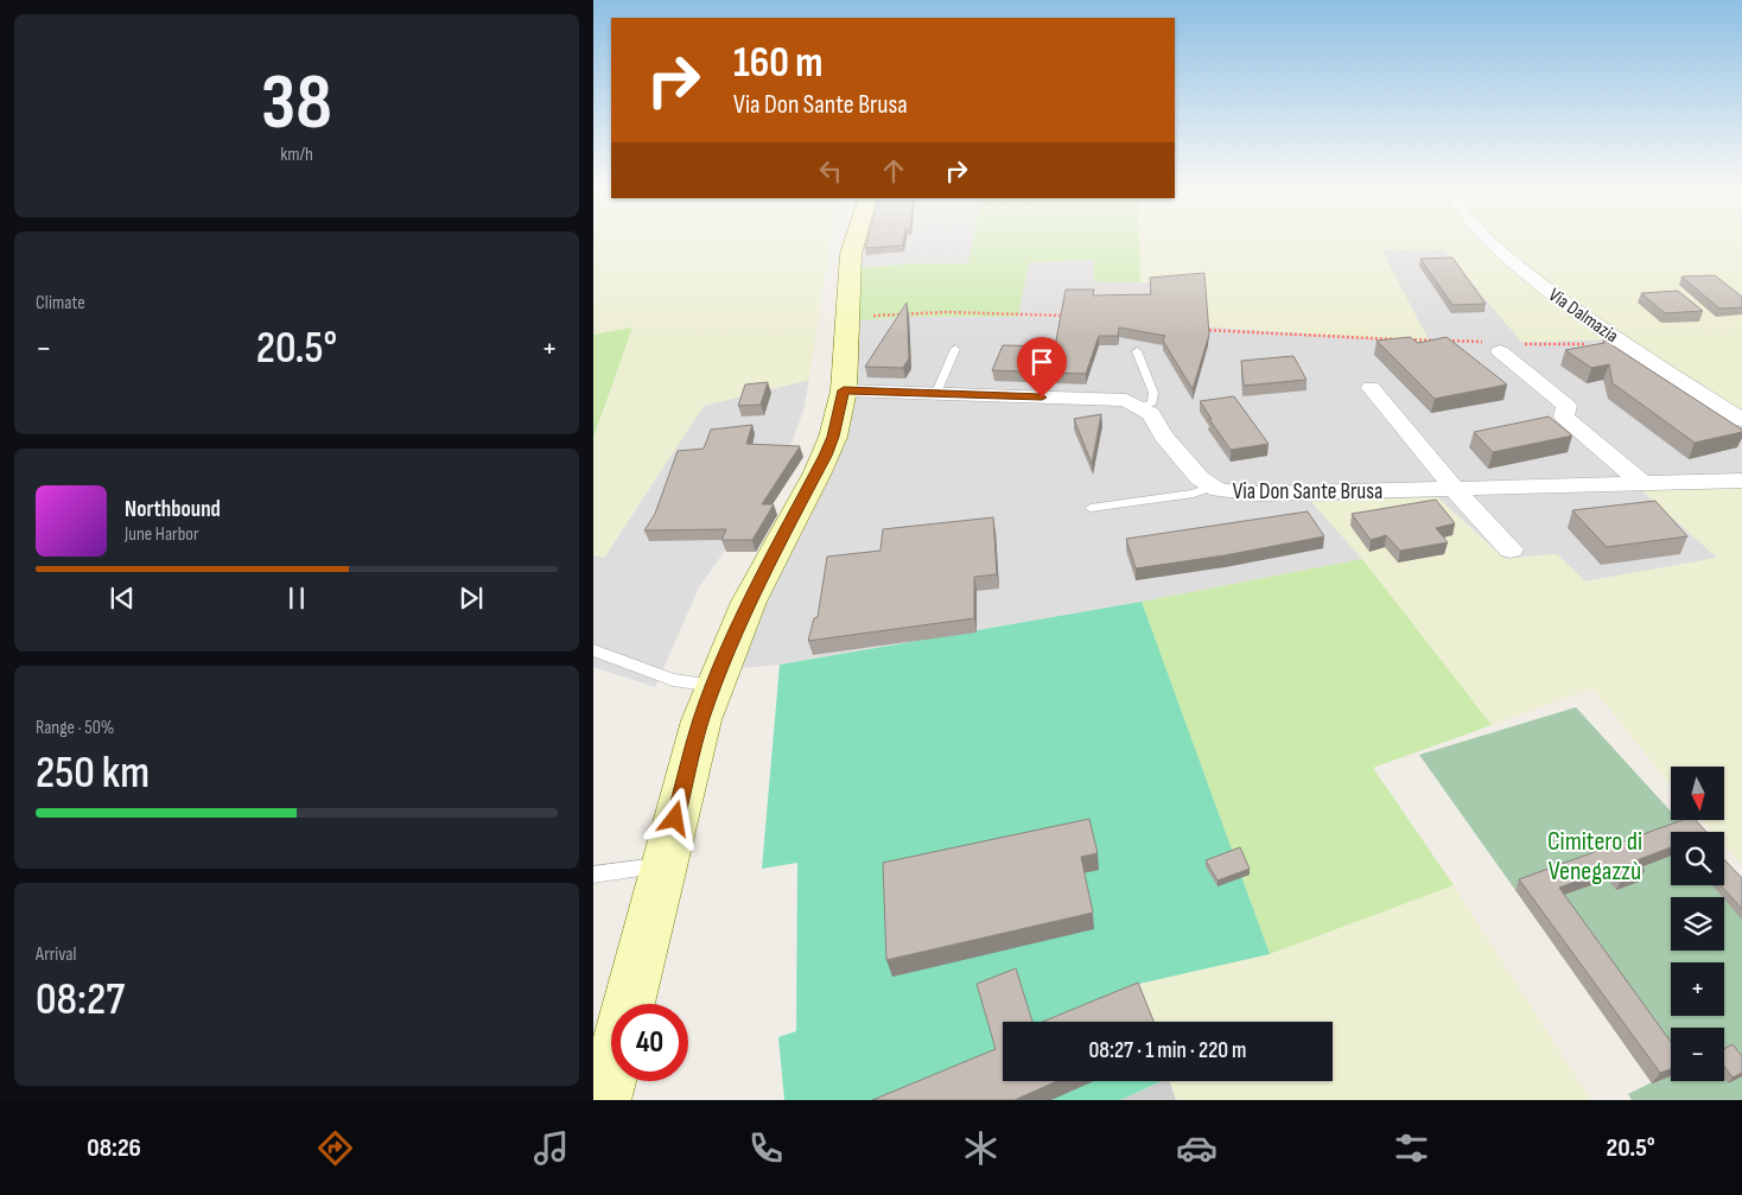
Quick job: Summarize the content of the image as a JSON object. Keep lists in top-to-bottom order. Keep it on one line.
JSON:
{"streets":{"street":["Via Dalmazia","Via Don Sante Brusa"]},"parks":["Cimitero di Venegazzù"],"north":"bottom","page":{"tile":[["38","km/h"],"Climate",["Range · 50%","250 km"],["Arrival","08:27"]],"turn":["160 m","Via Don Sante Brusa"],"heat":["−","20.5°","+"],"song":["Northbound","June Harbor"],"map_buttons":["+","−"],"limit":"40","trip":"08:27 · 1 min · 220 m","tabs":["08:26","20.5°"]}}
